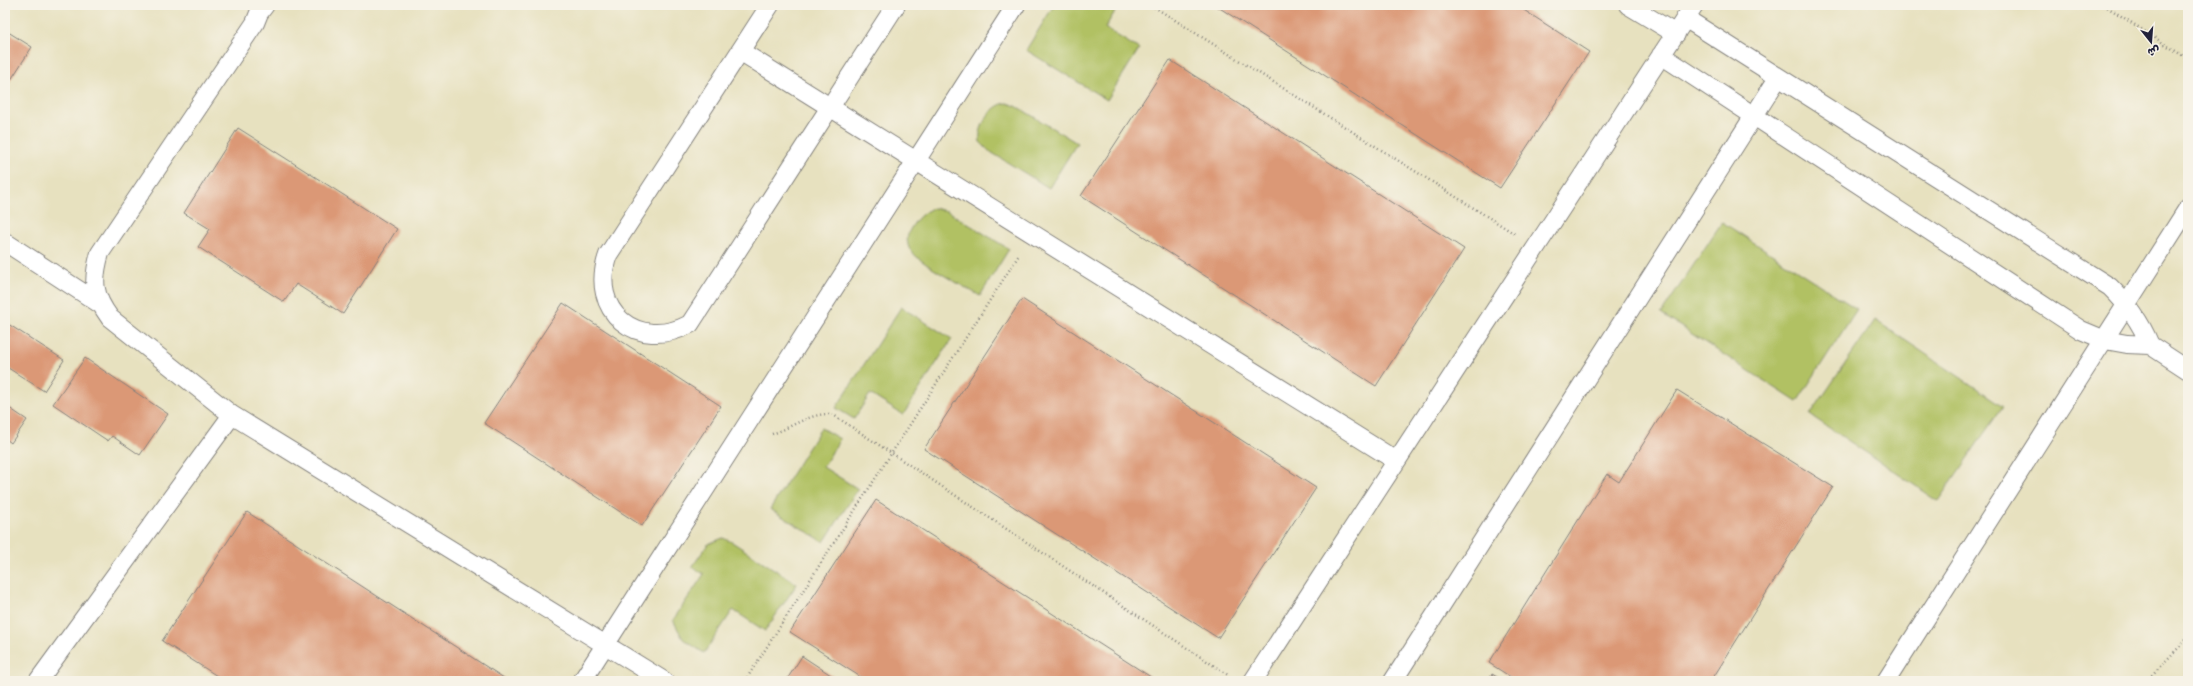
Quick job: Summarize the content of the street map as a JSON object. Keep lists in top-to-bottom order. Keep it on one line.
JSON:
{"north":"bottom"}
